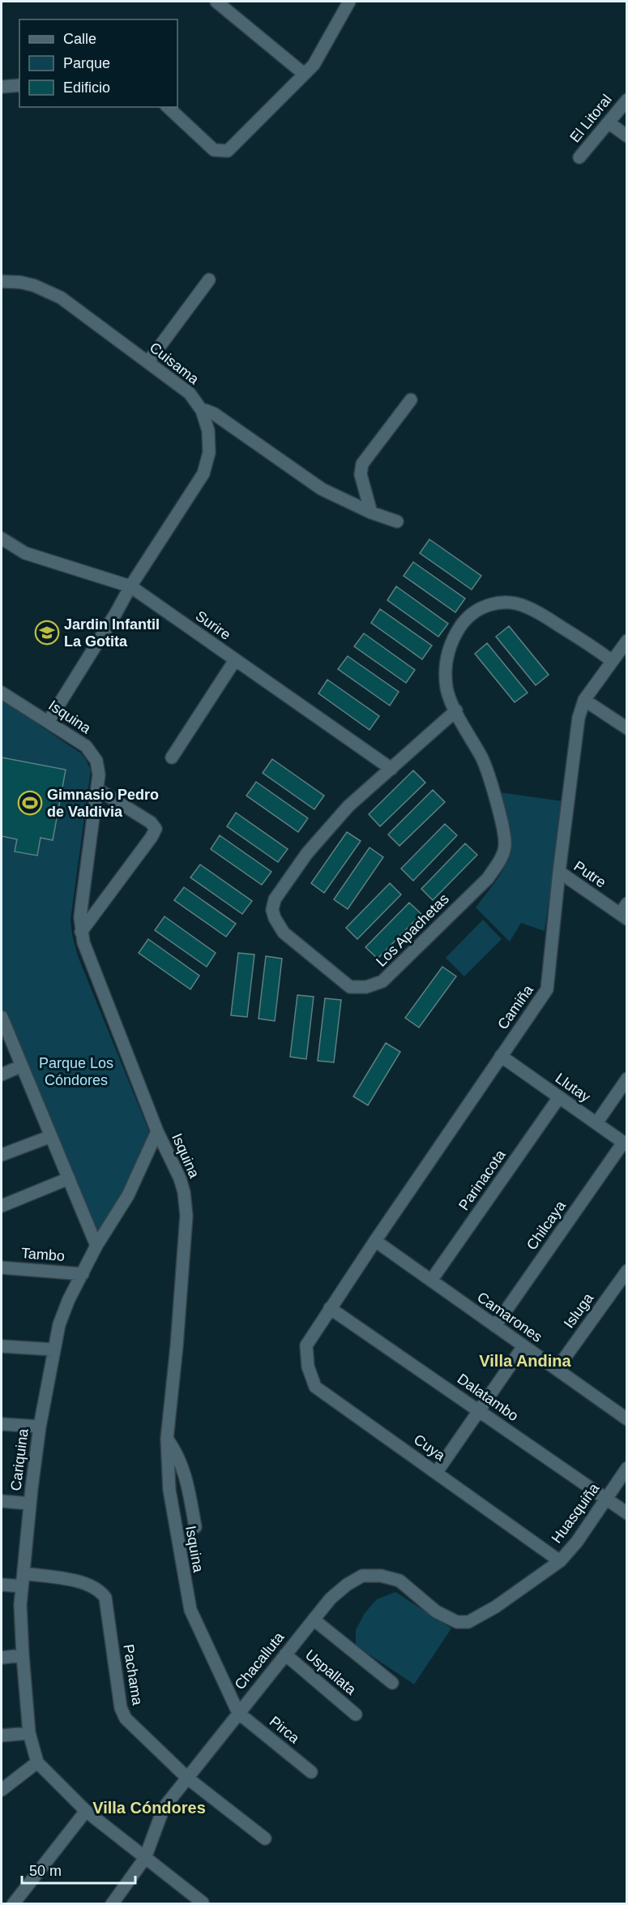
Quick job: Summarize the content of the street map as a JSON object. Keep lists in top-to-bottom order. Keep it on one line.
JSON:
{"streets":{"street":["El Litoral","Cuisama","Surire","Isquina","Putre","Los Apachetas","Camiña","Llutay","Parinacota","Chilcaya","Tambo","Isluga","Camarones","Dalatambo","Cuya","Cariquina","Huasquiña","Chacalluta","Uspallata","Pachama","Pirca"]},"crossings":[["Cuisama","Surire"],["Cuisama","Isquina"],["Surire","Los Apachetas"],["Isquina","Cariquina"],["Isquina","Chacalluta"],["Isquina","Pirca"],["Putre","Camiña"],["Los Apachetas","Camiña"],["Camiña","Llutay"],["Camiña","Camarones"],["Camiña","Dalatambo"],["Camiña","Cuya"],["Llutay","Parinacota"],["Llutay","Chilcaya"],["Parinacota","Camarones"],["Chilcaya","Camarones"],["Tambo","Cariquina"],["Isluga","Camarones"],["Dalatambo","Huasquiña"],["Cuya","Huasquiña"],["Cariquina","Chacalluta"],["Cariquina","Pachama"],["Huasquiña","Chacalluta"],["Chacalluta","Uspallata"],["Chacalluta","Pachama"],["Chacalluta","Pirca"]],"districts":["Villa Andina","Villa Cóndores"],"parks":["Parque Los Cóndores"],"places":{"school or university":["Jardin Infantil La Gotita"],"sports":["Gimnasio Pedro de Valdivia"]},"legend":["Calle","Parque","Edificio"],"scale_bar":"50 m"}
